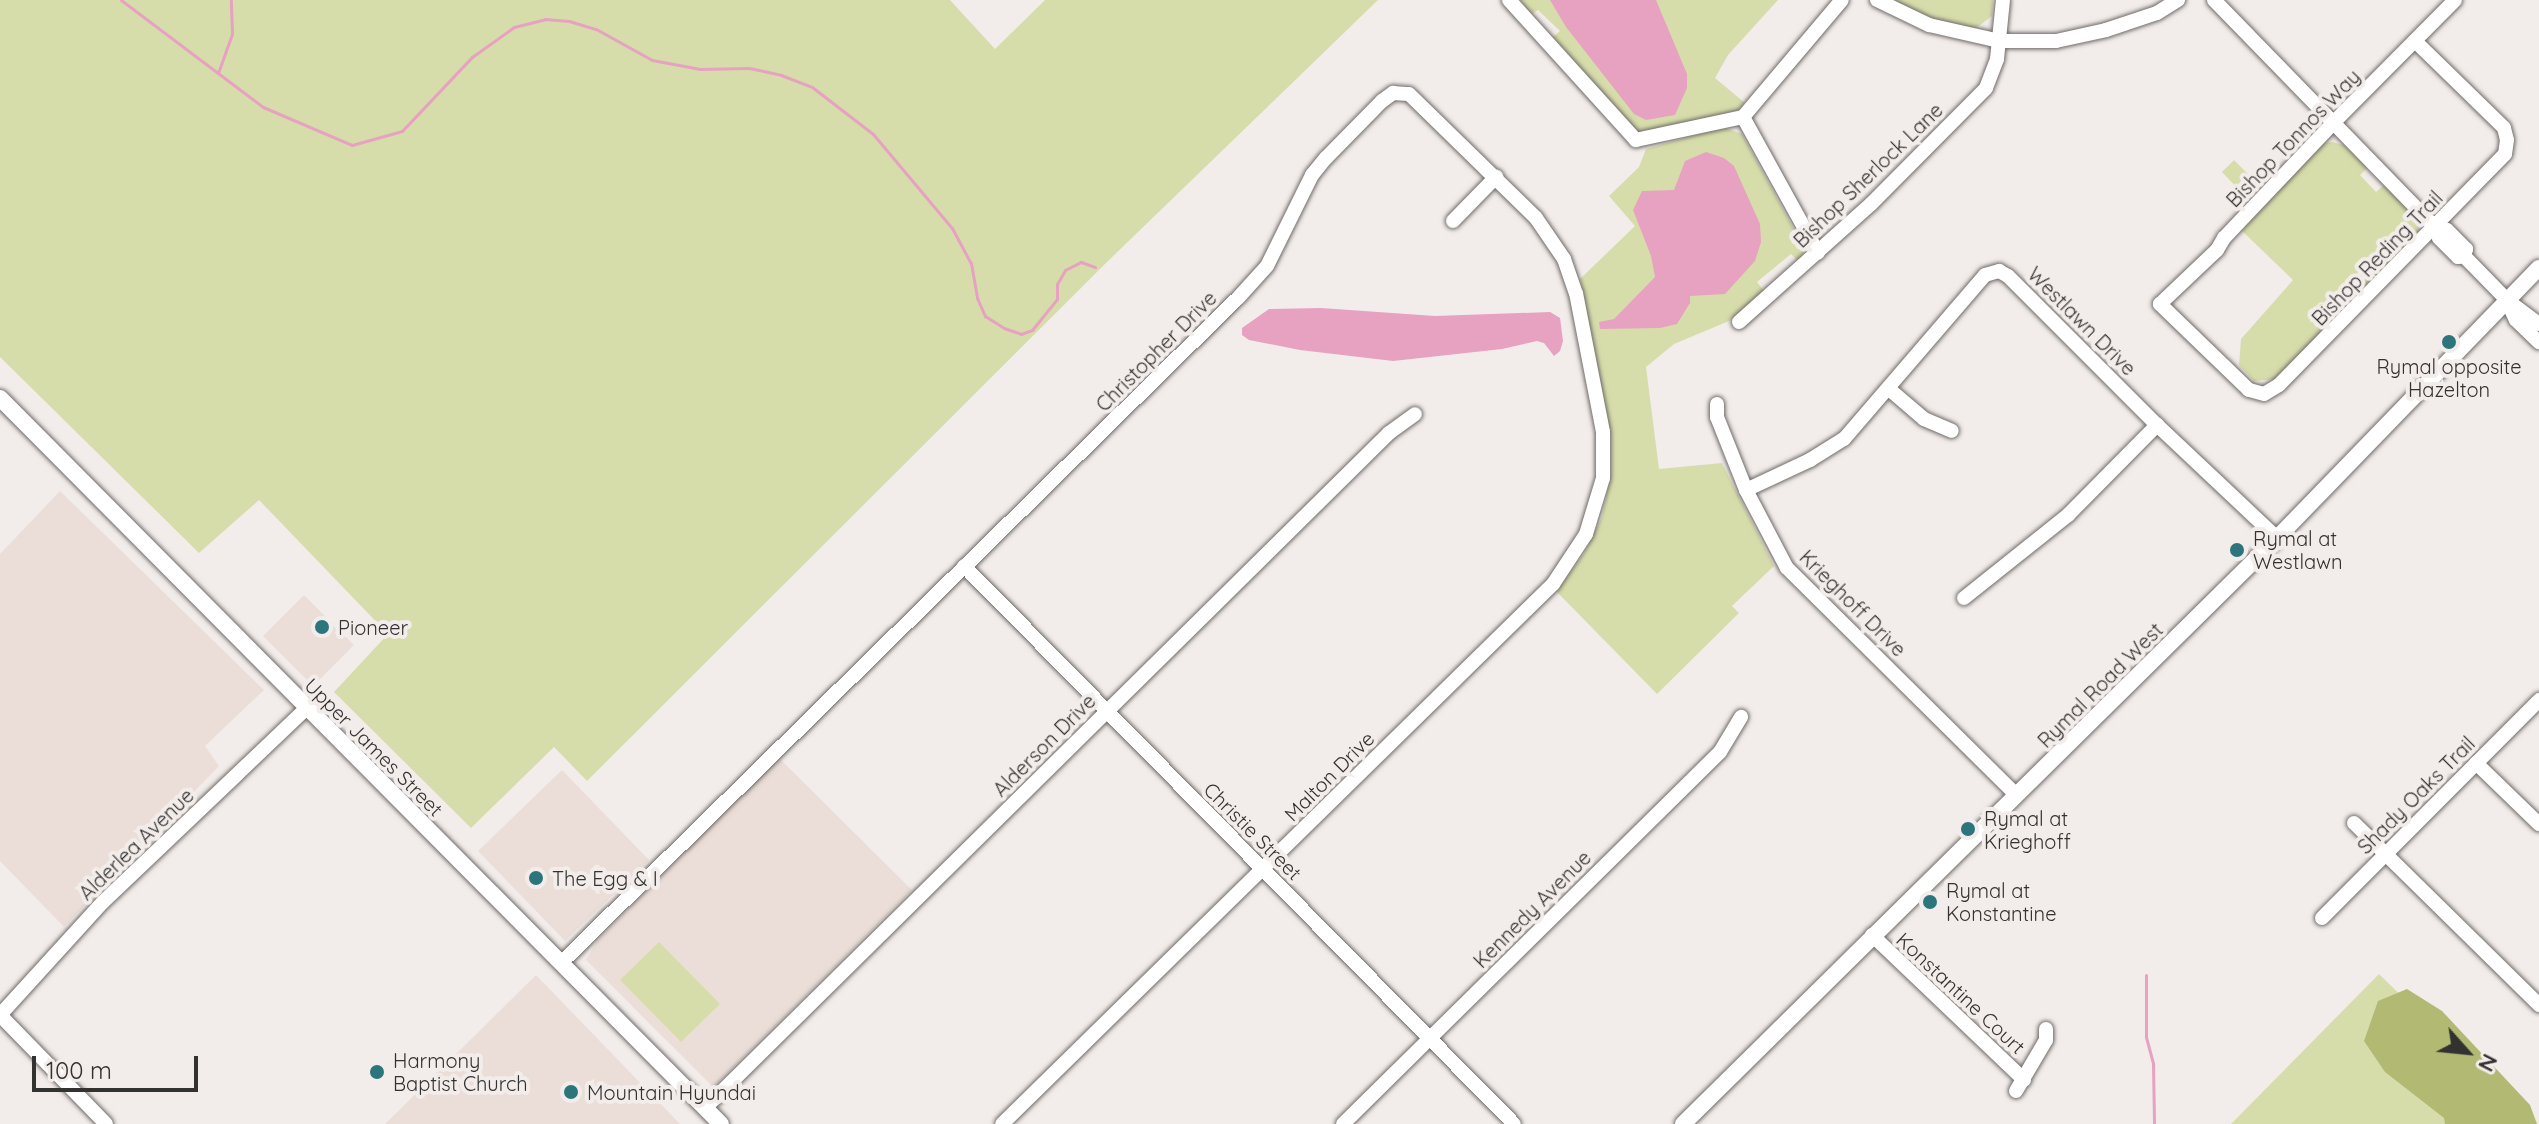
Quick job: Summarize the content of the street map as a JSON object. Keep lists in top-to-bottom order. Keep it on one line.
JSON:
{"streets":{"main road":["Rymal Road West","Upper James Street"],"street":["Bishop Tonnos Way","Bishop Sherlock Lane","Bishop Reding Trail","Westlawn Drive","Christopher Drive","Krieghoff Drive","Alderson Drive","Malton Drive","Shady Oaks Trail","Christie Street","Alderlea Avenue","Kennedy Avenue","Konstantine Court"]},"crossings":[["Bishop Tonnos Way","Bishop Reding Trail"],["Westlawn Drive","Krieghoff Drive"],["Westlawn Drive","Rymal Road West"],["Christopher Drive","Upper James Street"],["Christopher Drive","Malton Drive"],["Christopher Drive","Christie Street"],["Krieghoff Drive","Rymal Road West"],["Rymal Road West","Konstantine Court"],["Alderson Drive","Upper James Street"],["Alderson Drive","Christie Street"],["Upper James Street","Alderlea Avenue"],["Malton Drive","Christie Street"],["Christie Street","Kennedy Avenue"]],"places":["Rymal opposite Hazelton","Rymal at Westlawn","Pioneer","Rymal at Krieghoff","The Egg & I","Rymal at Konstantine","Harmony Baptist Church","Mountain Hyundai"],"scale_bar":"100 m","north":"bottom right"}
